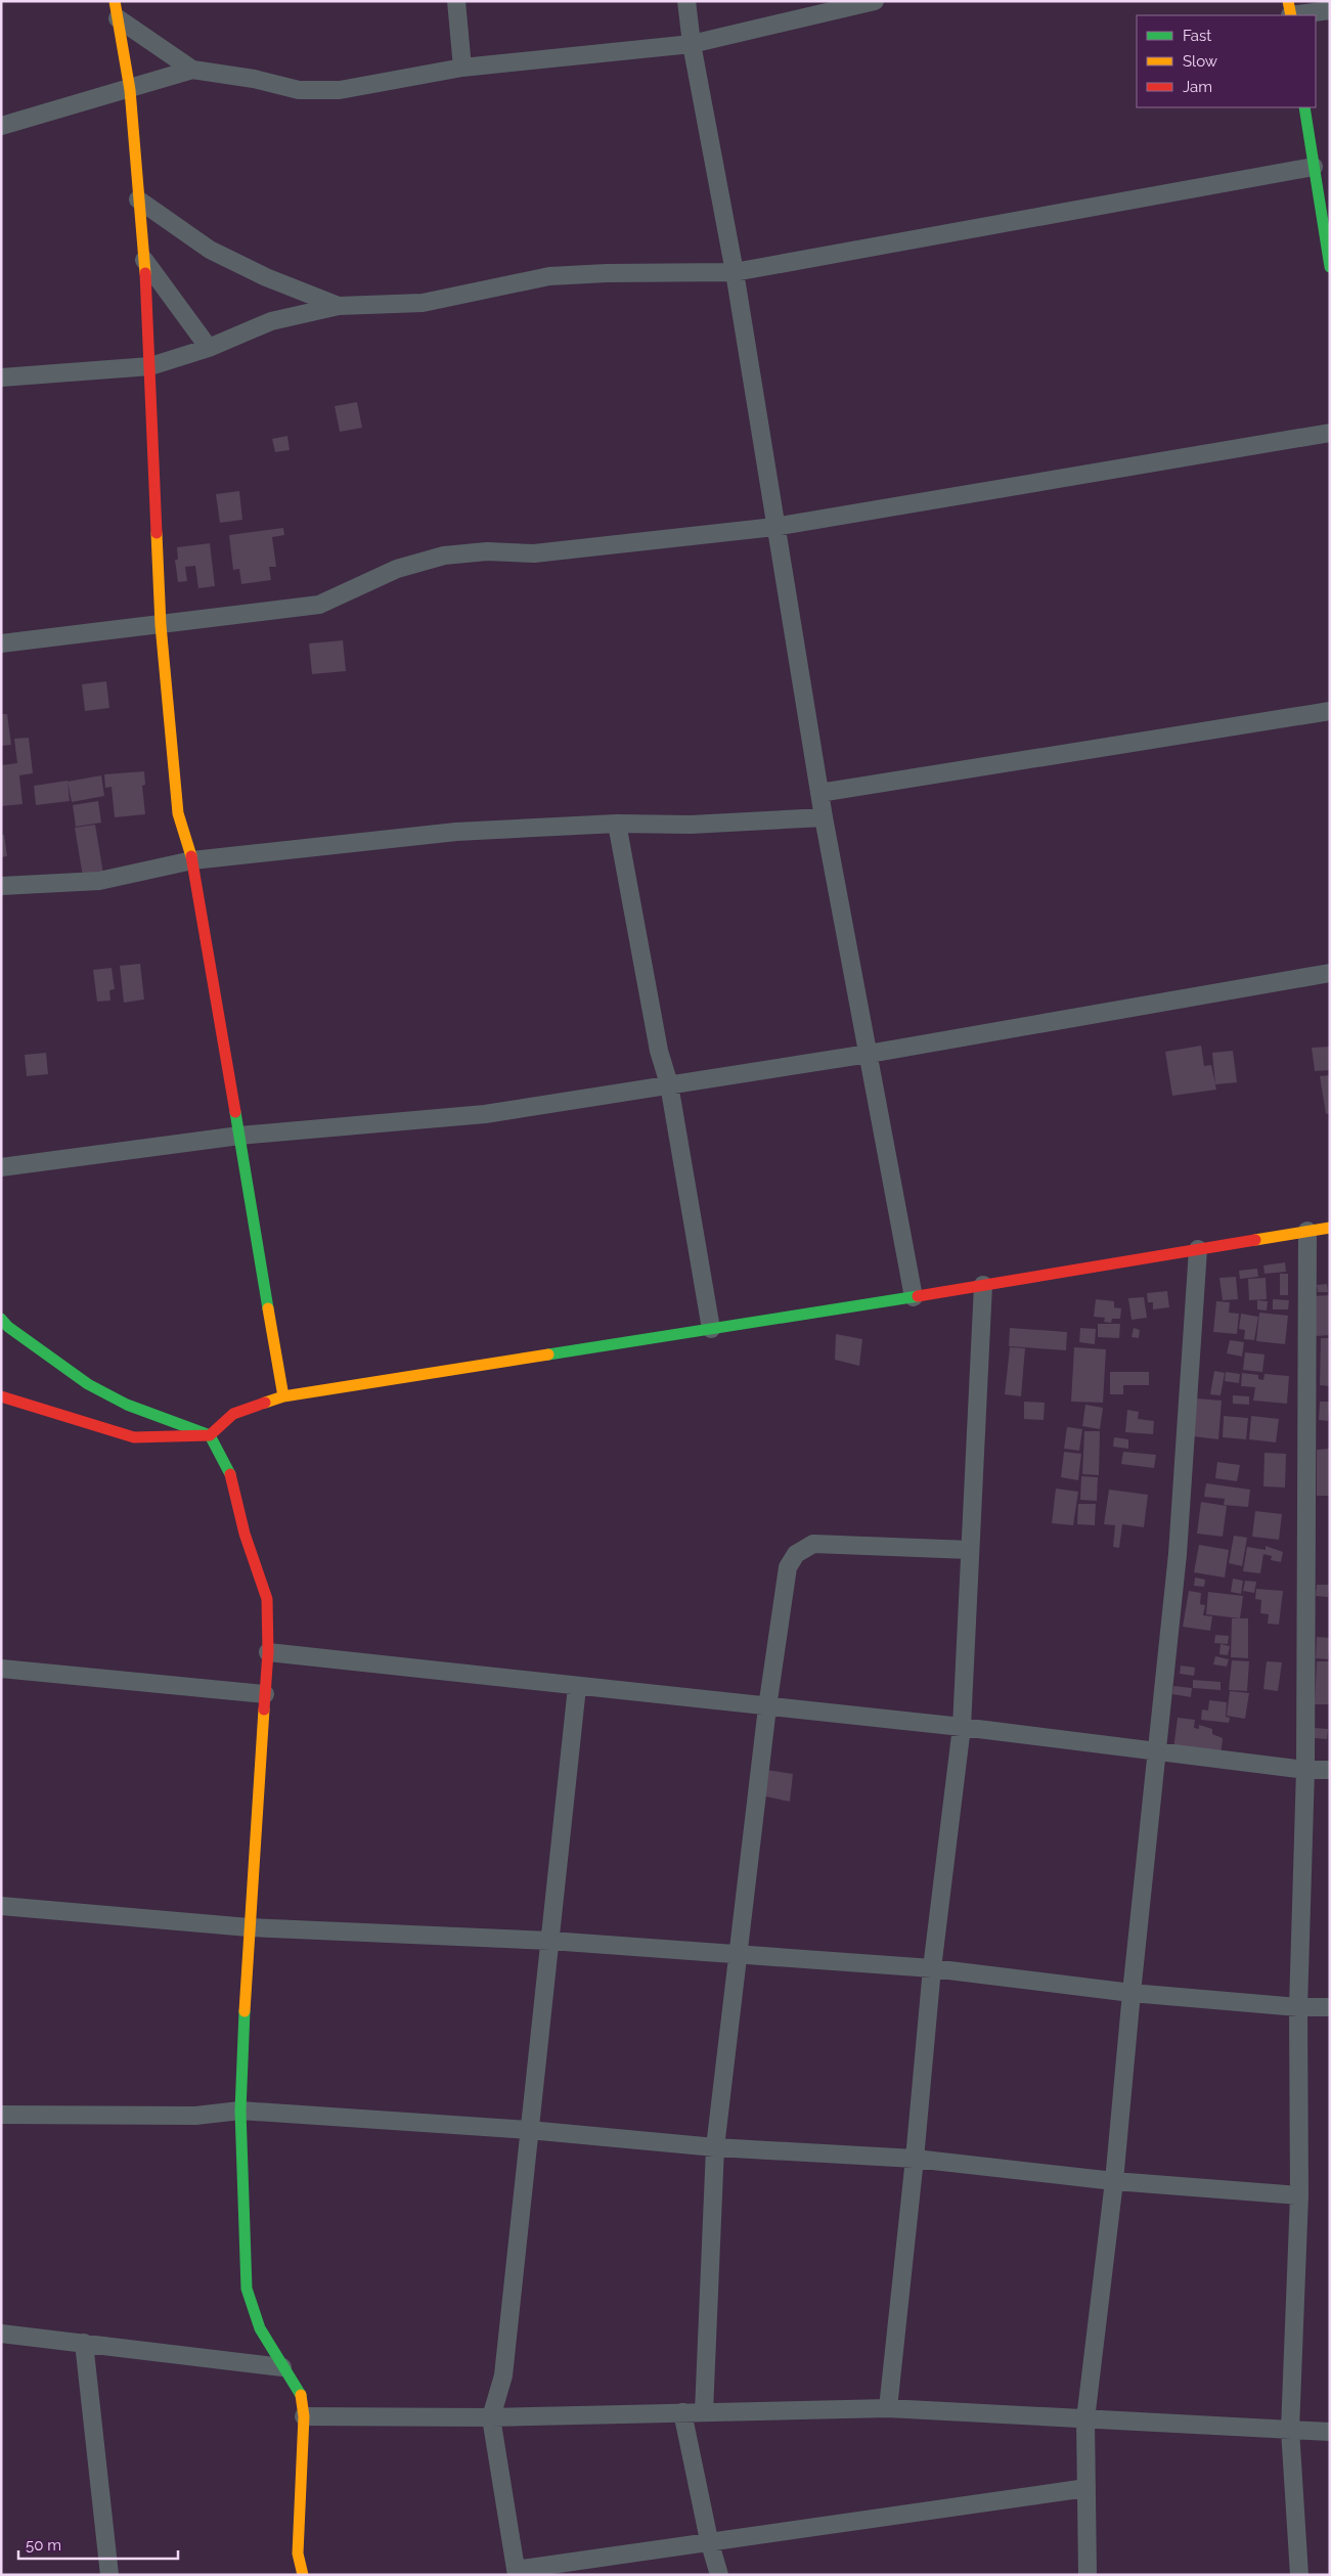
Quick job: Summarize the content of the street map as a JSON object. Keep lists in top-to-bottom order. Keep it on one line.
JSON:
{"legend":["Fast","Slow","Jam"],"scale_bar":"50 m"}
